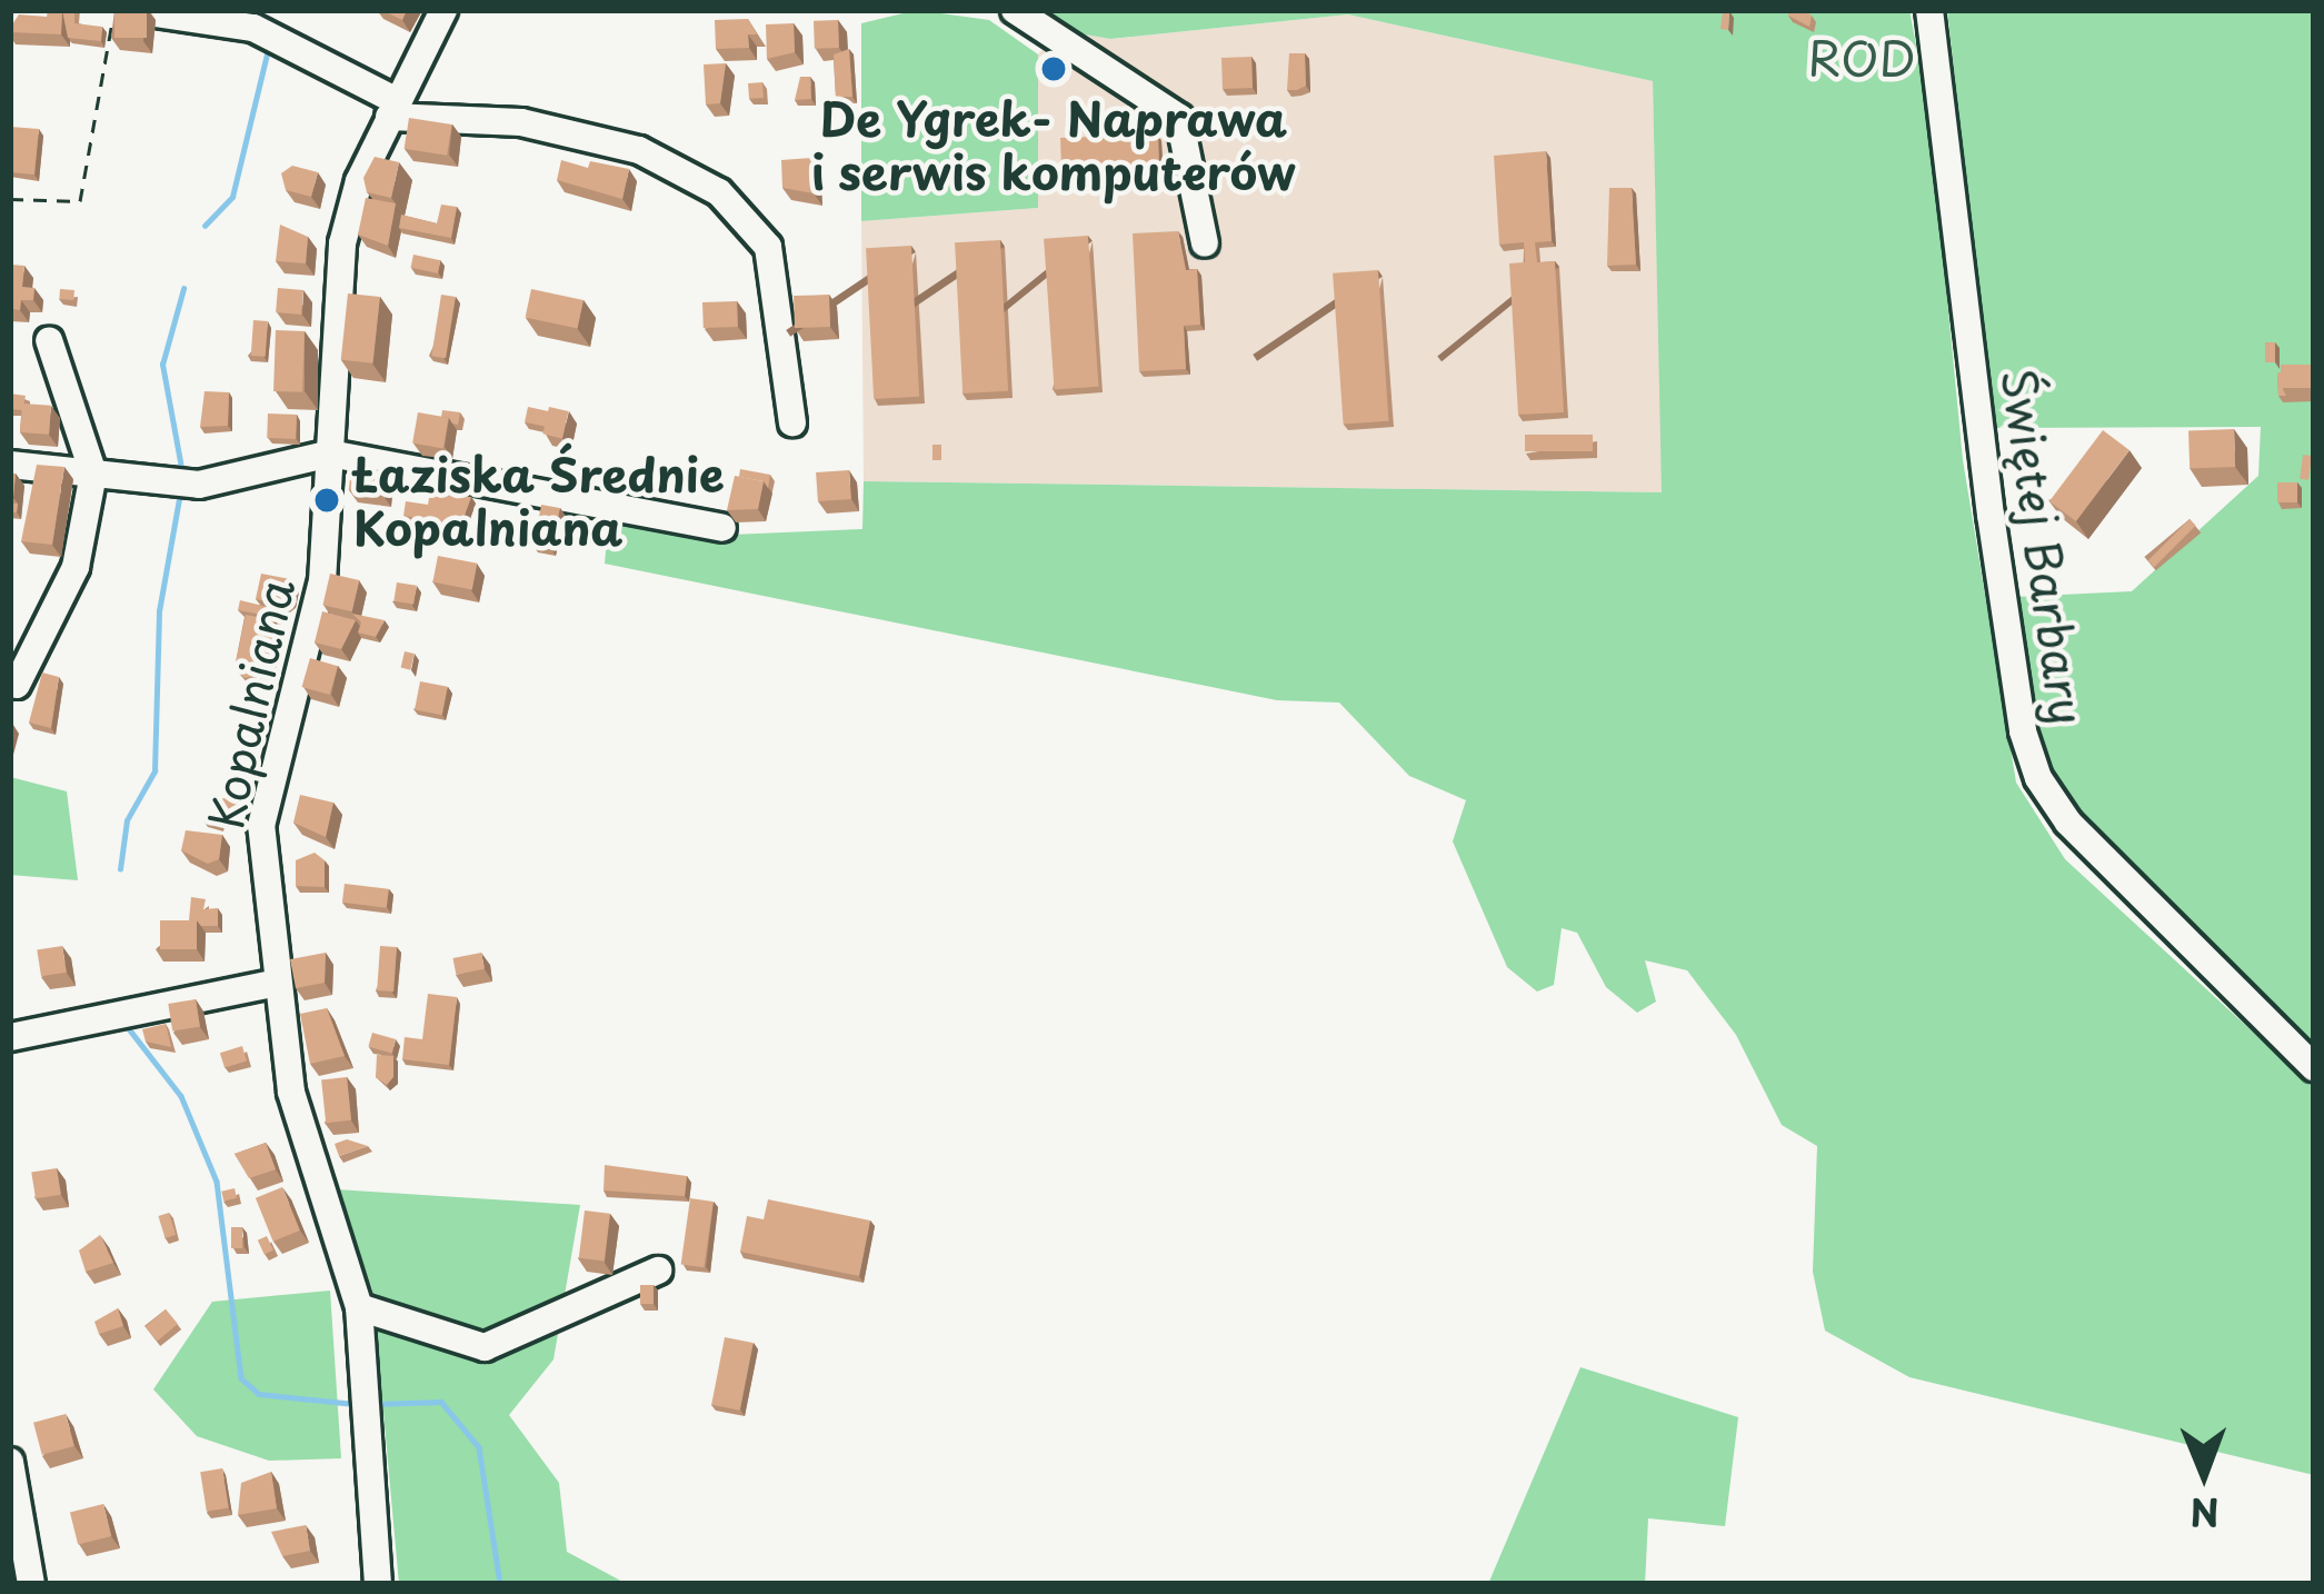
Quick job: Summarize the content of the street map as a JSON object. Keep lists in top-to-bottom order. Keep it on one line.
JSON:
{"streets":{"street":["Świętej Barbary","Kopalniana"]},"parks":["ROD"],"places":["De Ygrek- Naprawa i serwis komputerów","Łaziska Średnie Kopalniana"],"north":"bottom"}
